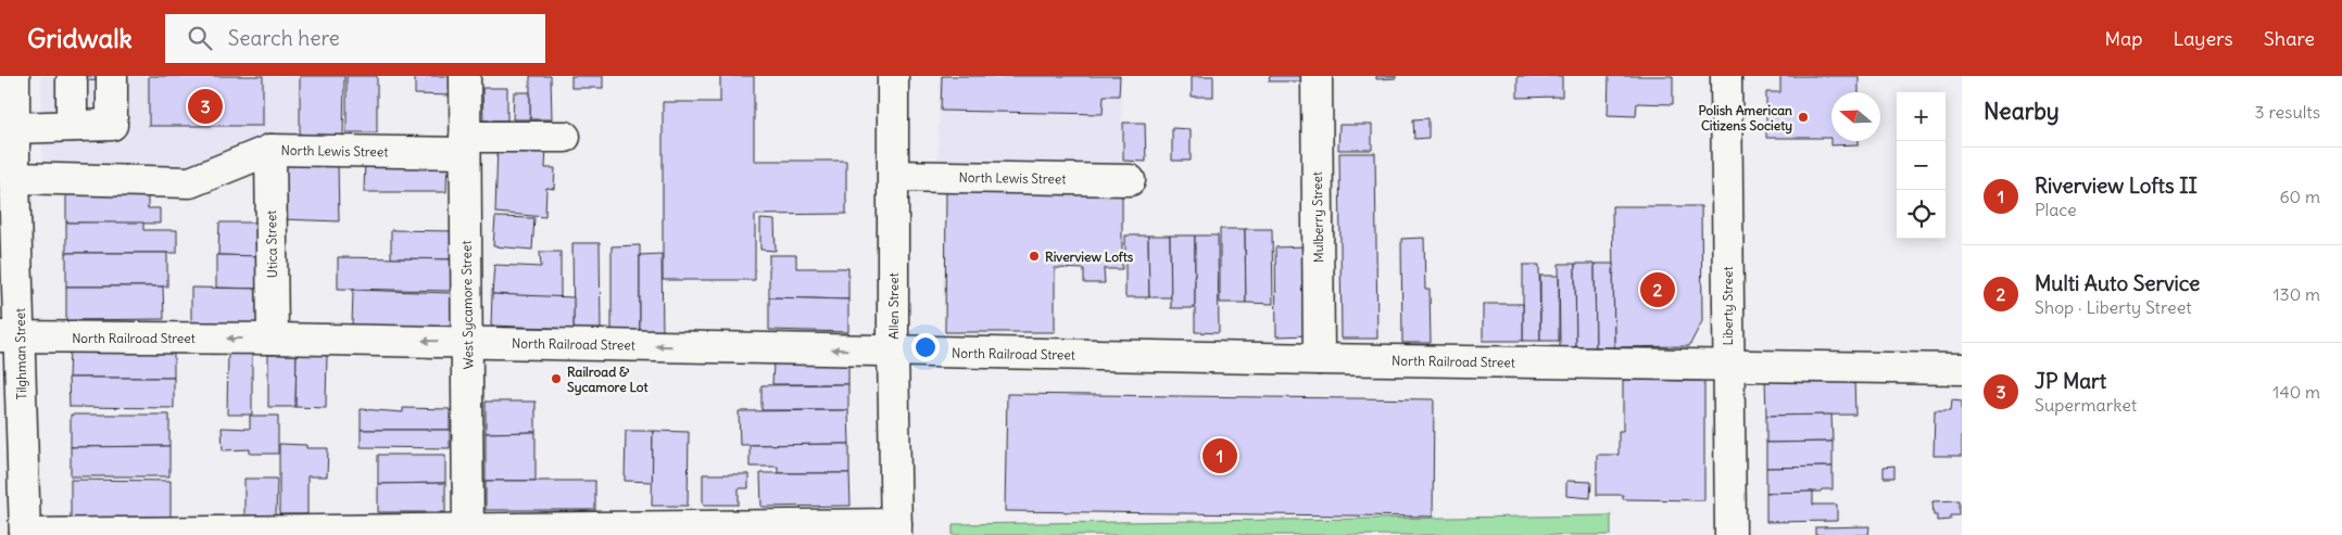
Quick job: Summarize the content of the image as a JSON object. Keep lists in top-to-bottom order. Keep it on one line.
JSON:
{"streets":{"street":["North Lewis Street","Mulberry Street","Utica Street","West Sycamore Street","Allen Street","Liberty Street","North Railroad Street","Tilghman Street"]},"crossings":[["North Lewis Street","Utica Street"],["North Lewis Street","West Sycamore Street"],["North Lewis Street","Allen Street"],["North Lewis Street","Tilghman Street"],["Mulberry Street","North Railroad Street"],["Utica Street","North Railroad Street"],["West Sycamore Street","North Railroad Street"],["Allen Street","North Railroad Street"],["Liberty Street","North Railroad Street"],["North Railroad Street","Tilghman Street"]],"places":["Polish American Citizens Society","Riverview Lofts","Railroad & Sycamore Lot"],"north":"left","page":{"header":"Gridwalk","search":"Search here","nav":["Map","Layers","Share"],"heading":["Nearby","3 results"],"pins":["3","2","1"],"map_buttons":["+","−"],"list":[{"mark":"1","name":"Riverview Lofts II","note":"Place","value":"60 m"},{"mark":"2","name":"Multi Auto Service","note":"Shop · Liberty Street","value":"130 m"},{"mark":"3","name":"JP Mart","note":"Supermarket","value":"140 m"}]}}
